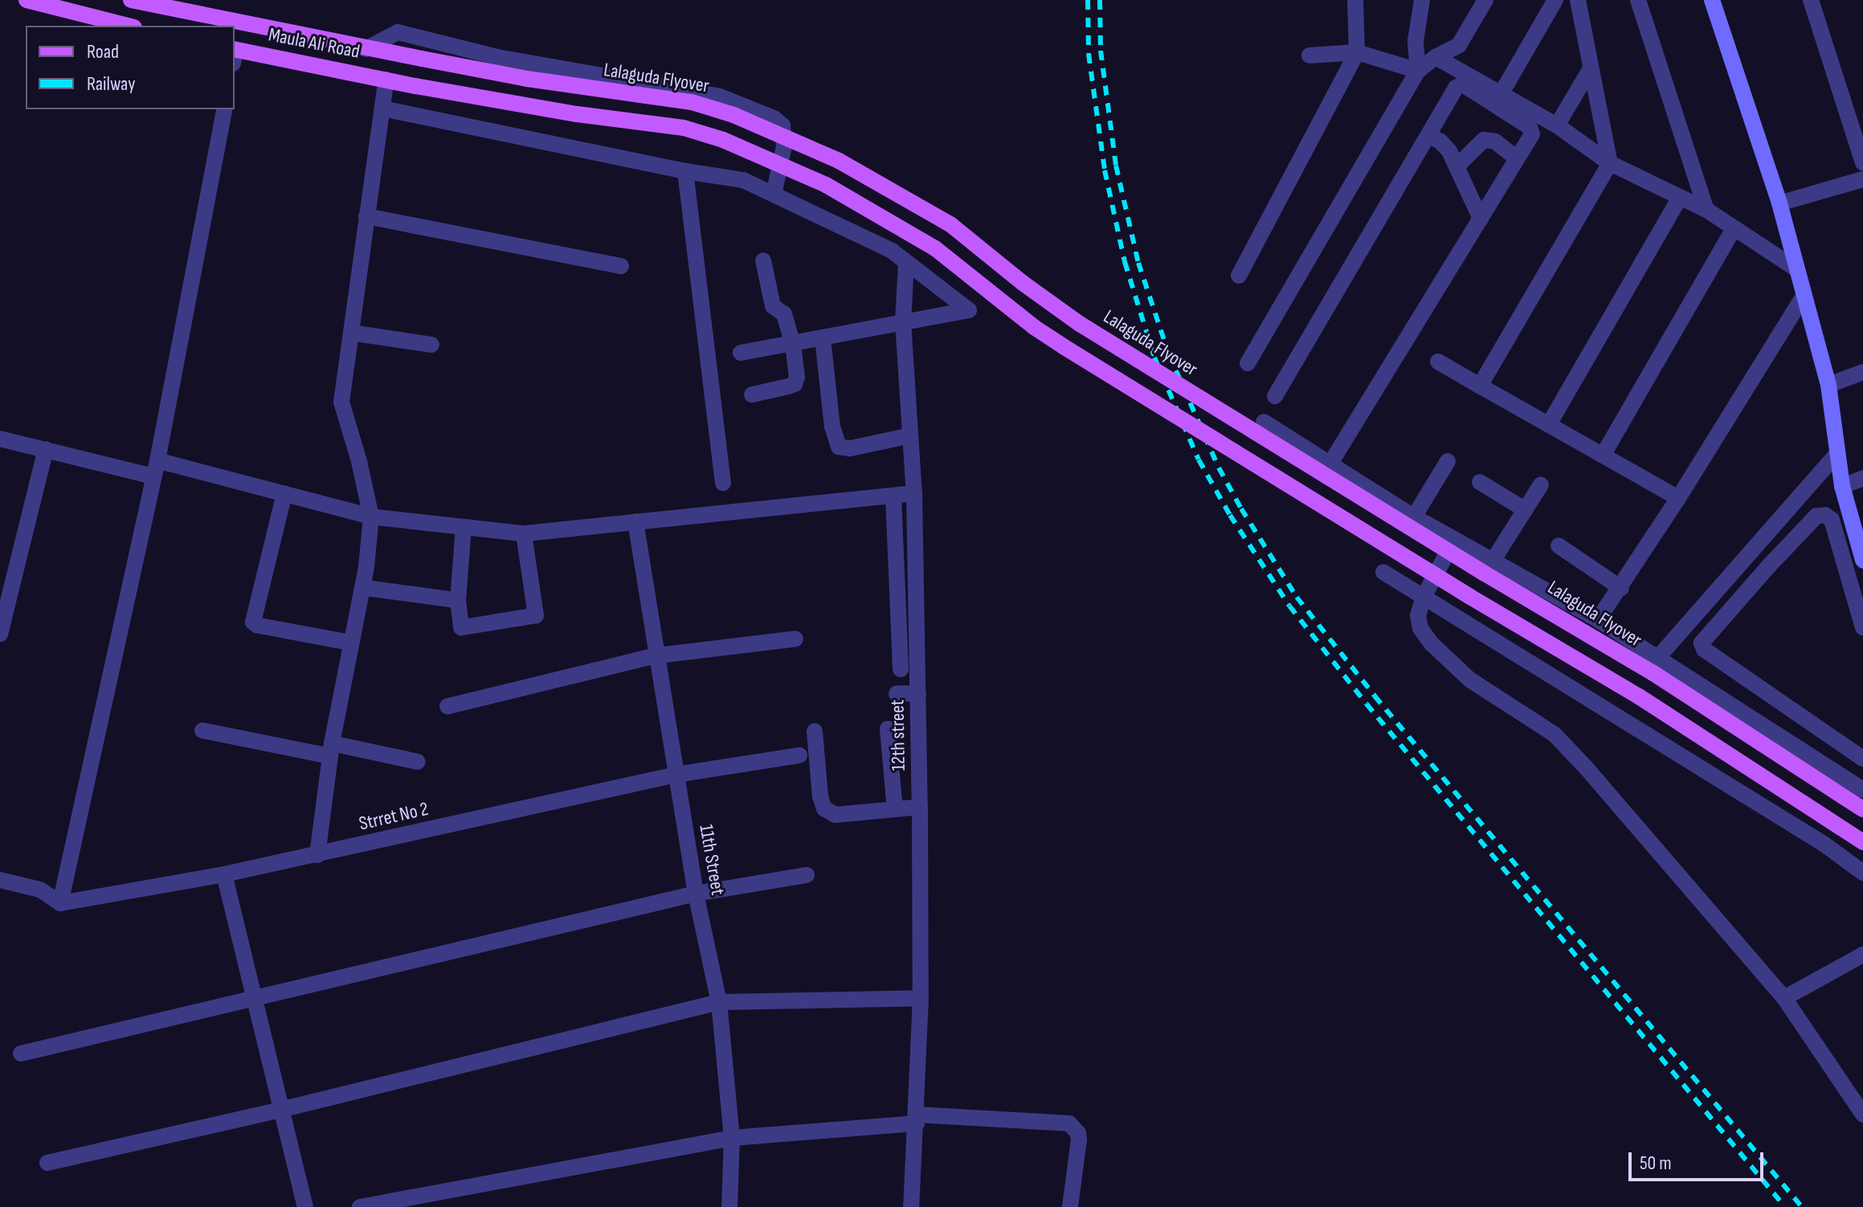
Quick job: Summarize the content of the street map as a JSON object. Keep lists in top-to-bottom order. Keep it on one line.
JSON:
{"streets":{"main road":["Maula Ali Road","Lalaguda Flyover"],"street":["12th street","Strret No 2","11th Street"]},"crossings":[["Maula Ali Road","Lalaguda Flyover"],["Strret No 2","11th Street"]],"legend":["Road","Railway"],"scale_bar":"50 m"}
